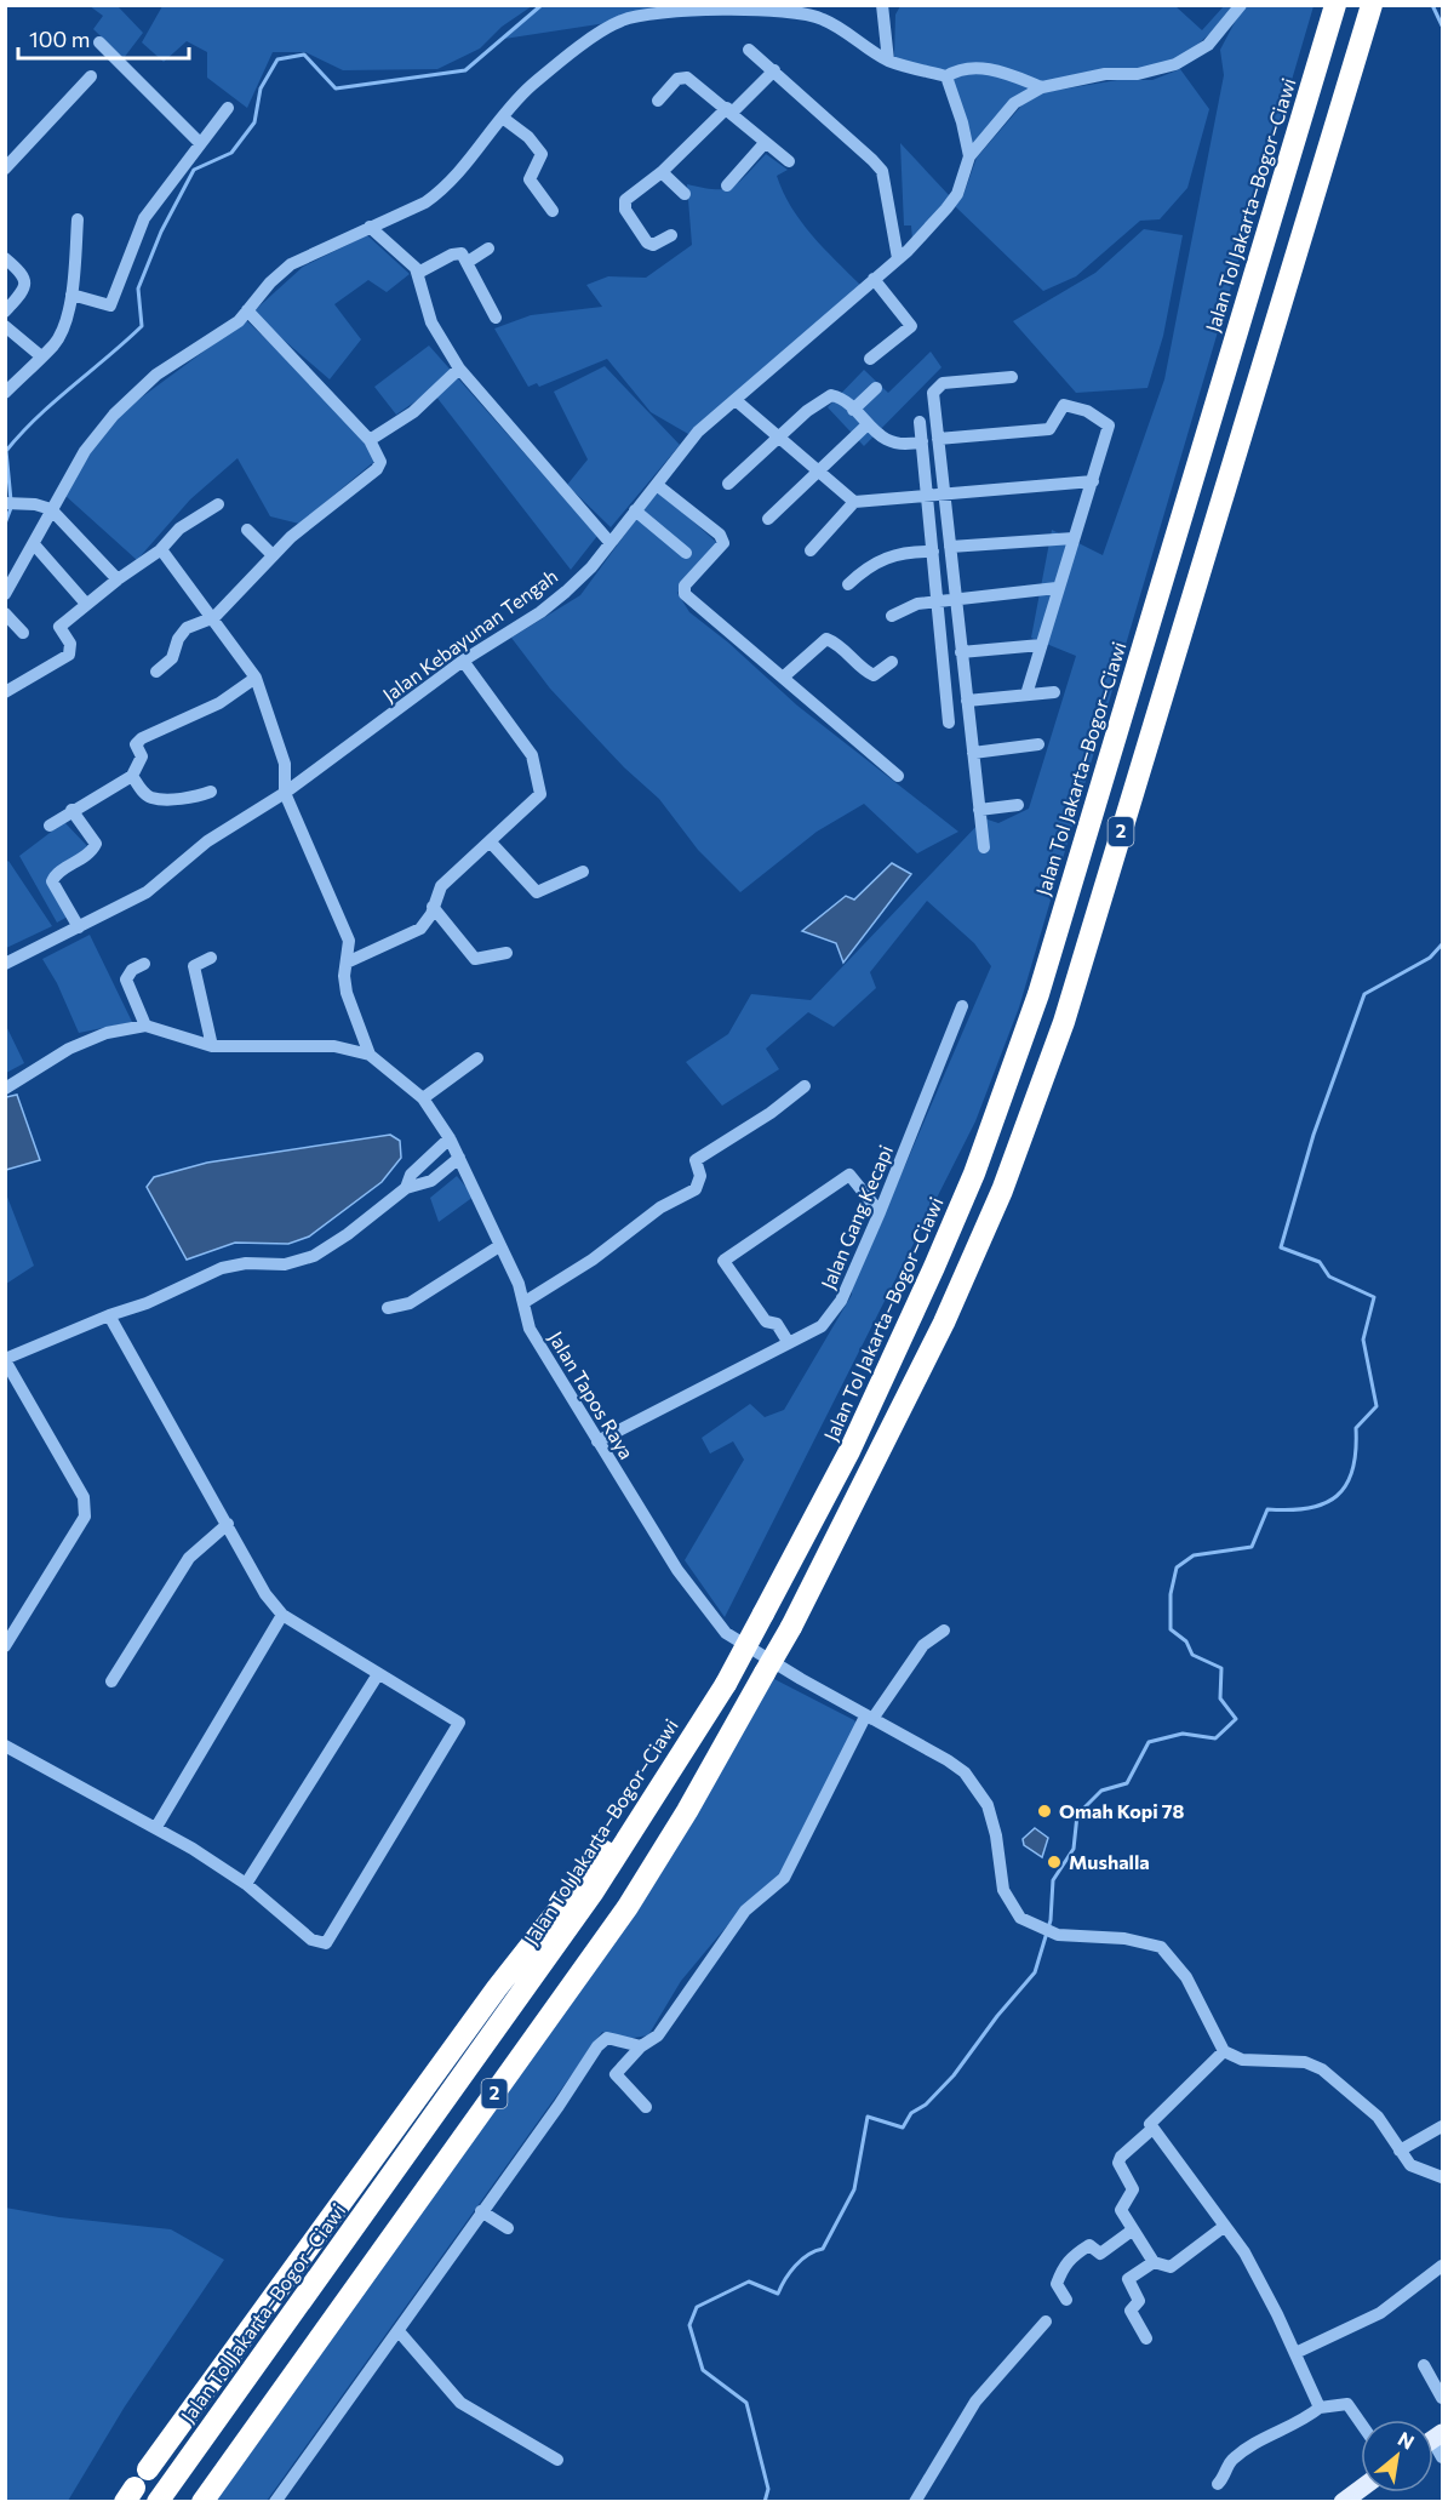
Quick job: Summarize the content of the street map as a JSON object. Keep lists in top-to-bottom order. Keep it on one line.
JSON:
{"streets":{"highway":["Jalan Tol Jakarta–Bogor–Ciawi","2"],"street":["Jalan Kebayunan Tengah","Jalan Gang Kecapi","Jalan Tapos Raya"]},"crossings":[["Jalan Gang Kecapi","Jalan Tapos Raya"]],"places":["Omah Kopi 78","Mushalla"],"scale_bar":"100 m","north":"top right"}
